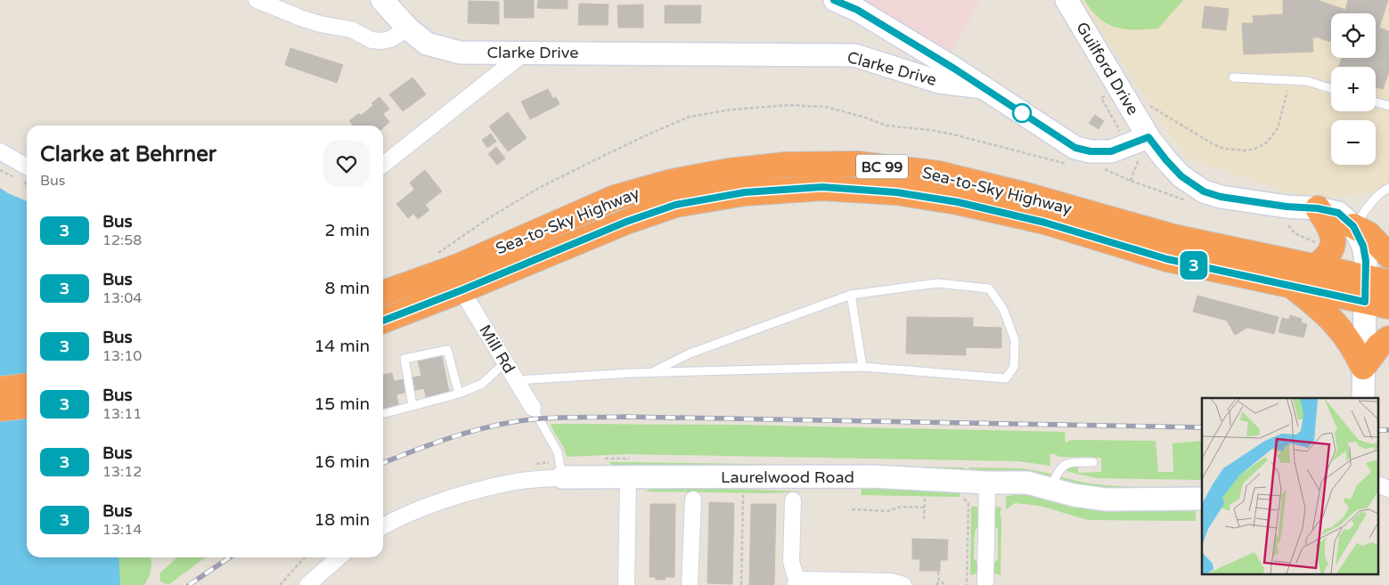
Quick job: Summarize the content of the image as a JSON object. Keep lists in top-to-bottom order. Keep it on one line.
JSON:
{"streets":{"highway":["BC 99","Sea-to-Sky Highway"],"street":["Clarke Drive","Guilford Drive","Mill Rd","Laurelwood Road"]},"crossings":[["Clarke Drive","Guilford Drive"],["Sea-to-Sky Highway","Mill Rd"]],"lines":["bus line 3"],"page":{"on_map":"3","map_buttons":["+","−"],"heading":["Clarke at Behrner","Bus"],"list":[{"mark":"3","name":"Bus","note":"12:58","value":"2 min"},{"mark":"3","name":"Bus","note":"13:04","value":"8 min"},{"mark":"3","name":"Bus","note":"13:10","value":"14 min"},{"mark":"3","name":"Bus","note":"13:11","value":"15 min"},{"mark":"3","name":"Bus","note":"13:12","value":"16 min"},{"mark":"3","name":"Bus","note":"13:14","value":"18 min"}]}}
